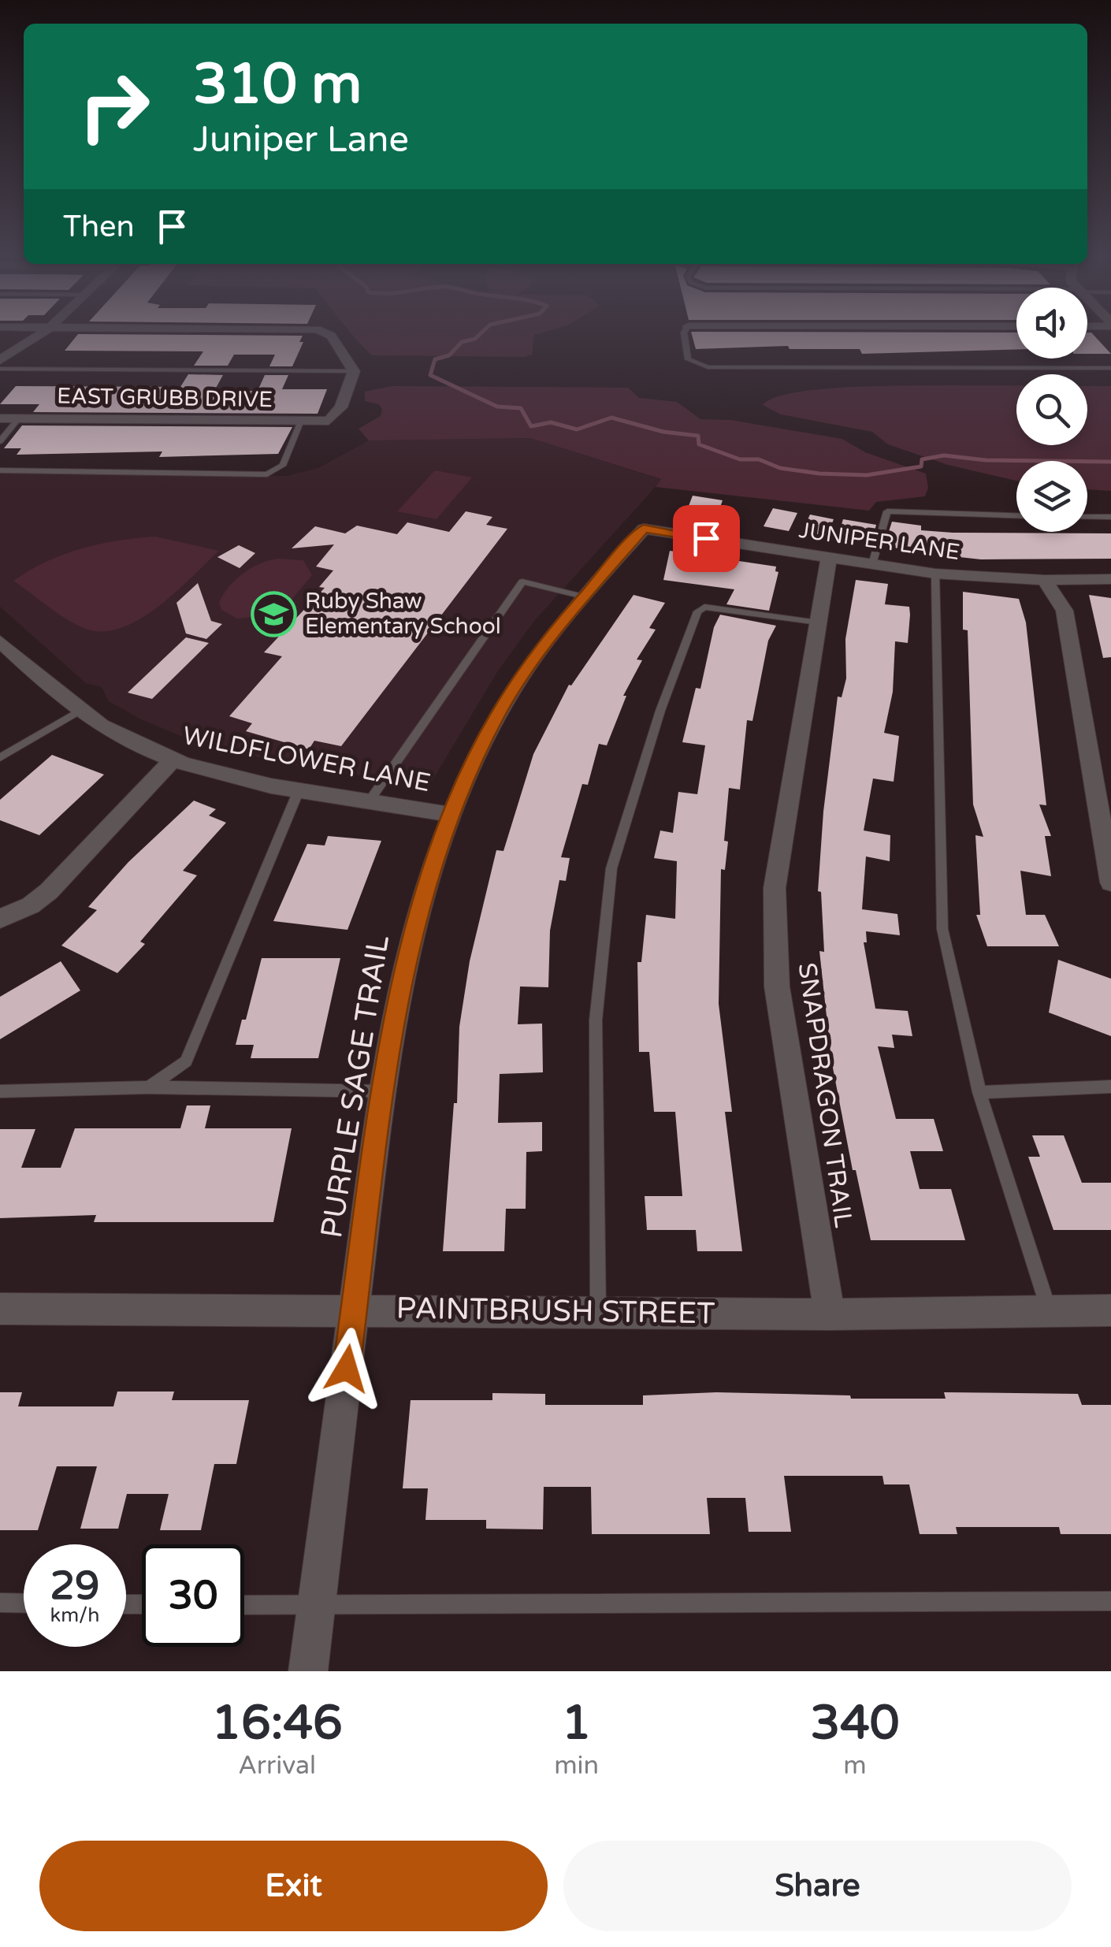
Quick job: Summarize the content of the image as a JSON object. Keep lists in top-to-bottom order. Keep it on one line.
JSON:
{"streets":{"street":["EAST GRUBB DRIVE","JUNIPER LANE","WILDFLOWER LANE","PURPLE SAGE TRAIL","SNAPDRAGON TRAIL","PAINTBRUSH STREET"]},"crossings":[["JUNIPER LANE","PURPLE SAGE TRAIL"],["JUNIPER LANE","SNAPDRAGON TRAIL"],["WILDFLOWER LANE","PURPLE SAGE TRAIL"],["PURPLE SAGE TRAIL","PAINTBRUSH STREET"],["SNAPDRAGON TRAIL","PAINTBRUSH STREET"]],"places":{"school or university":["Ruby Shaw Elementary School"]},"page":{"turn":["310 m","Juniper Lane"],"then":"Then","speed":"29 km/h","limit":"30","eta":["16:46","Arrival","1","min","340","m"],"buttons":["Exit","Share"]}}
